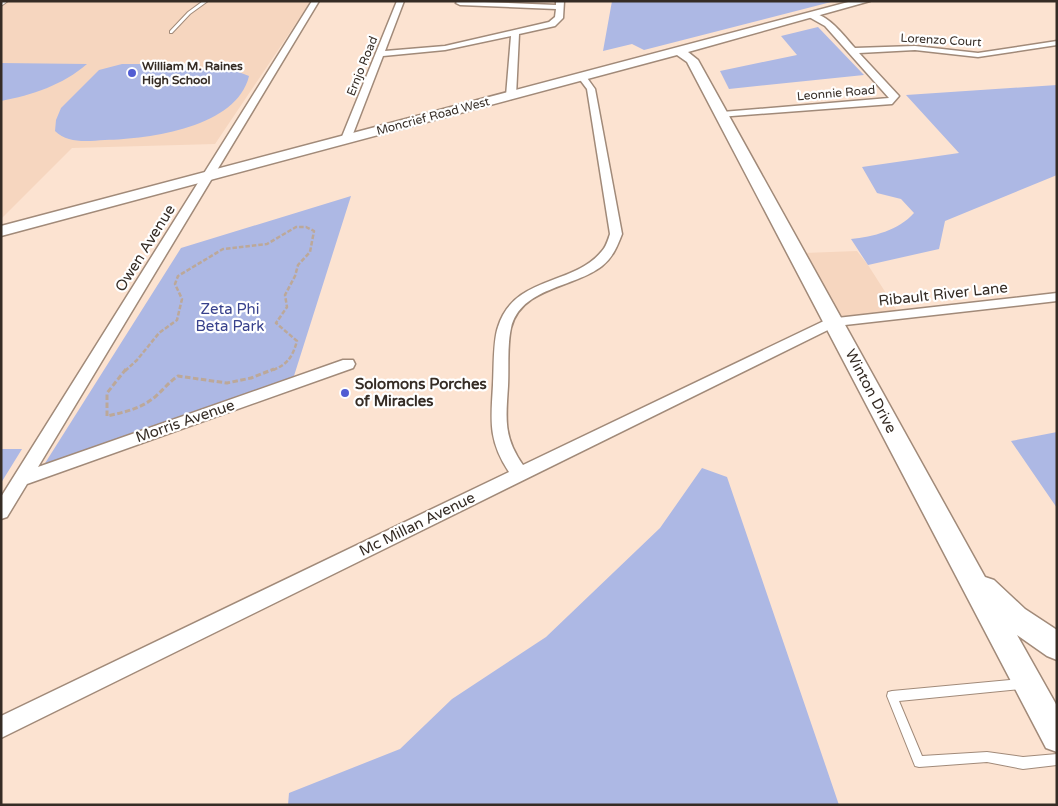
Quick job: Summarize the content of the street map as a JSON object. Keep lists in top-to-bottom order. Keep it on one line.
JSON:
{"streets":{"main road":["Moncrief Road West","Winton Drive"],"street":["Lorenzo Court","Ernjo Road","Leonnie Road","Owen Avenue","Ribault River Lane","Morris Avenue","Mc Millan Avenue"]},"crossings":[["Lorenzo Court","Leonnie Road"],["Ernjo Road","Moncrief Road West"],["Leonnie Road","Moncrief Road West"],["Leonnie Road","Winton Drive"],["Moncrief Road West","Owen Avenue"],["Moncrief Road West","Winton Drive"],["Owen Avenue","Morris Avenue"],["Ribault River Lane","Winton Drive"],["Ribault River Lane","Mc Millan Avenue"],["Winton Drive","Mc Millan Avenue"]],"parks":["Zeta Phi Beta Park"],"places":["William M. Raines High School","Solomons Porches of Miracles"]}
